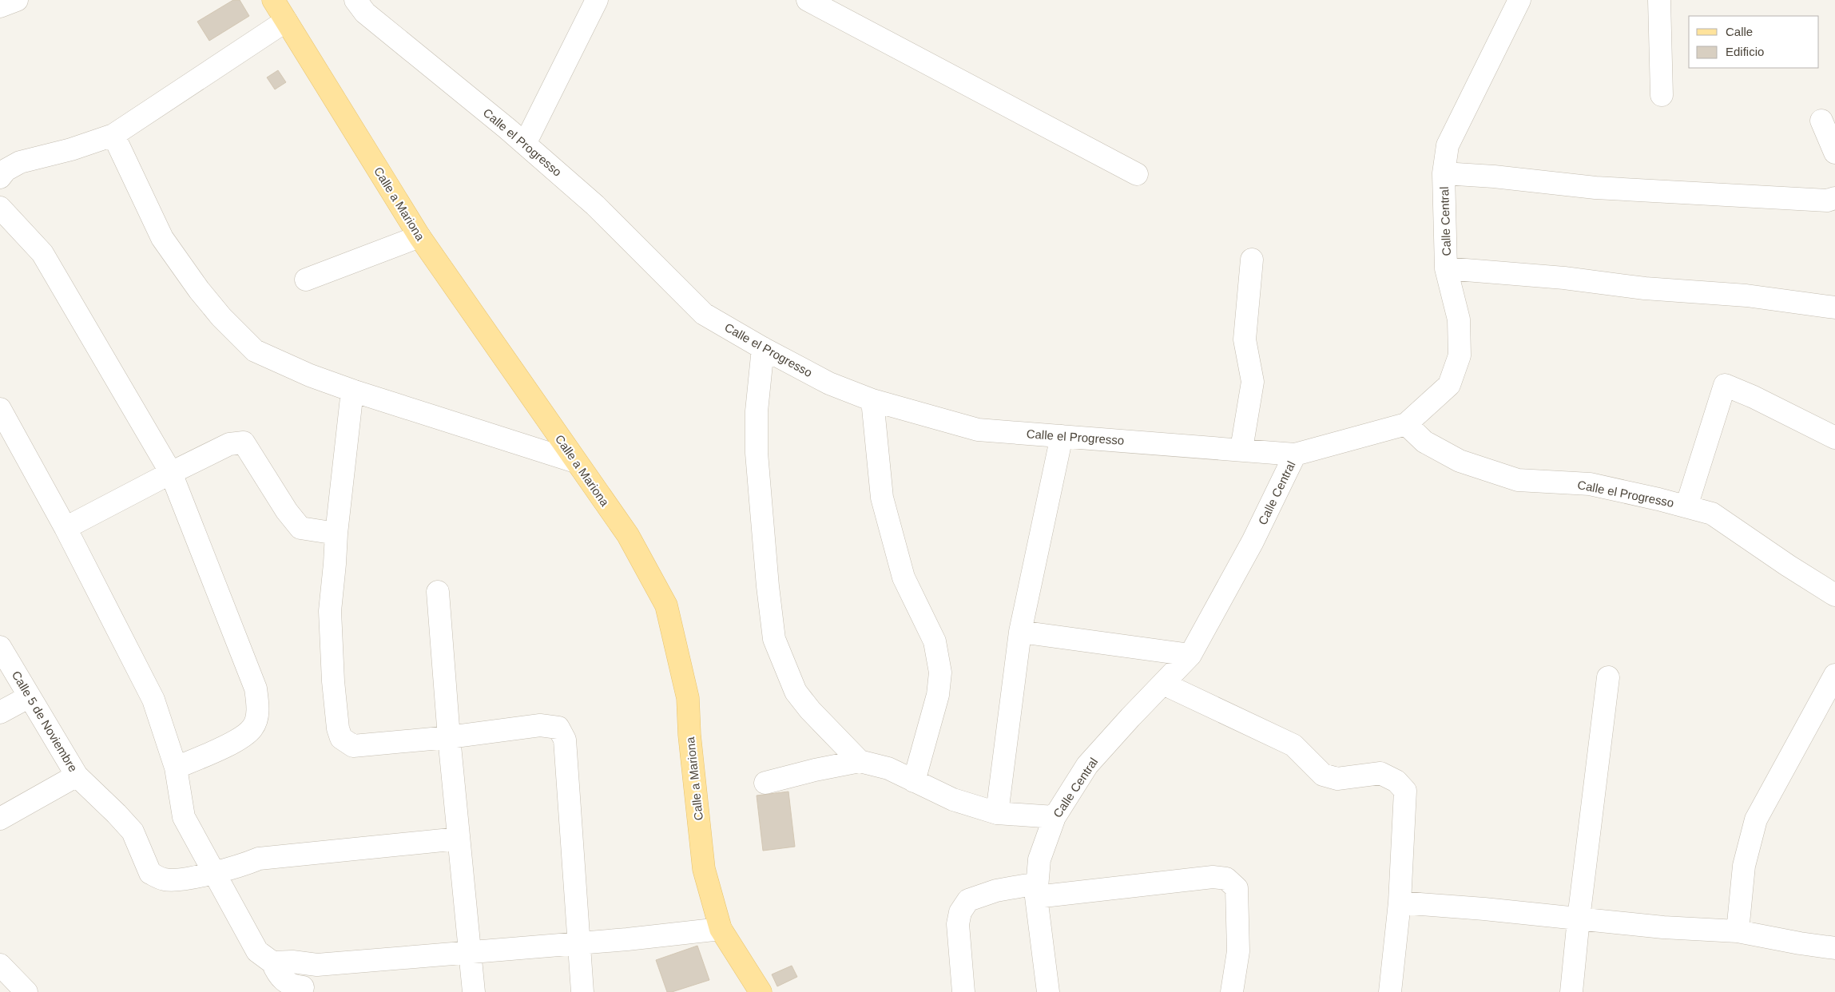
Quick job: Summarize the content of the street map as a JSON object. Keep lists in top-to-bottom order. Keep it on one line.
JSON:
{"streets":{"main road":["Calle a Mariona"],"street":["Calle el Progresso","Calle Central","Calle 5 de Noviembre"]},"crossings":[["Calle el Progresso","Calle Central"]],"legend":["Calle","Edificio"]}
